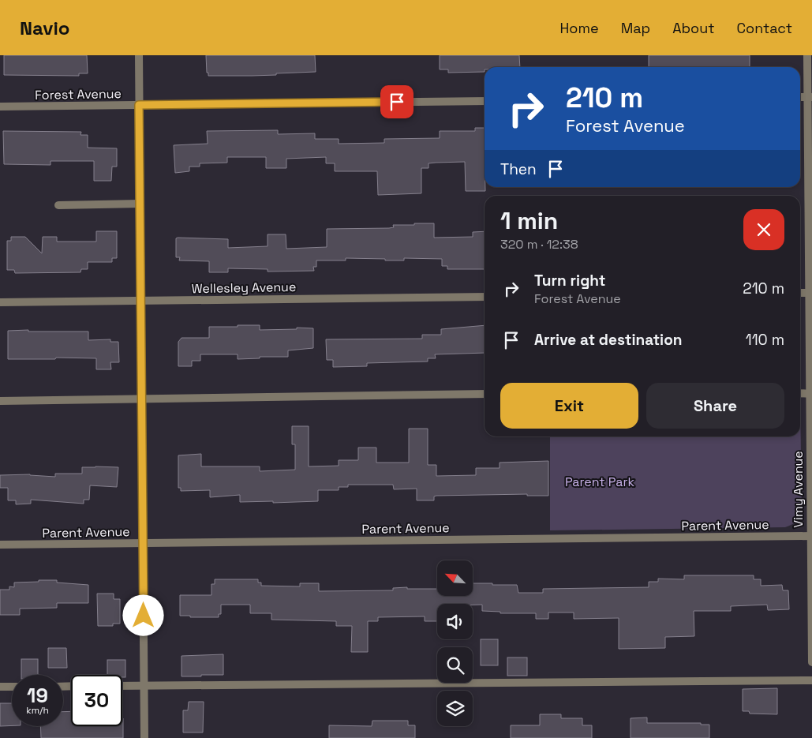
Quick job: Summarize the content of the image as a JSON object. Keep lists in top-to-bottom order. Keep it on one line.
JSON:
{"streets":{"street":["Forest Avenue","Wellesley Avenue","Vimy Avenue","Parent Avenue"]},"crossings":[["Vimy Avenue","Parent Avenue"]],"parks":["Parent Park"],"north":"top left","page":{"header":"Navio","nav":["Home","Map","About","Contact"],"turn":["210 m","Forest Avenue"],"then":"Then","heading":["1 min","320 m · 12:38"],"list":[{"name":"Turn right","note":"Forest Avenue","value":"210 m"},{"name":"Arrive at destination","value":"110 m"}],"buttons":["Exit","Share"],"speed":"19 km/h","limit":"30"}}
